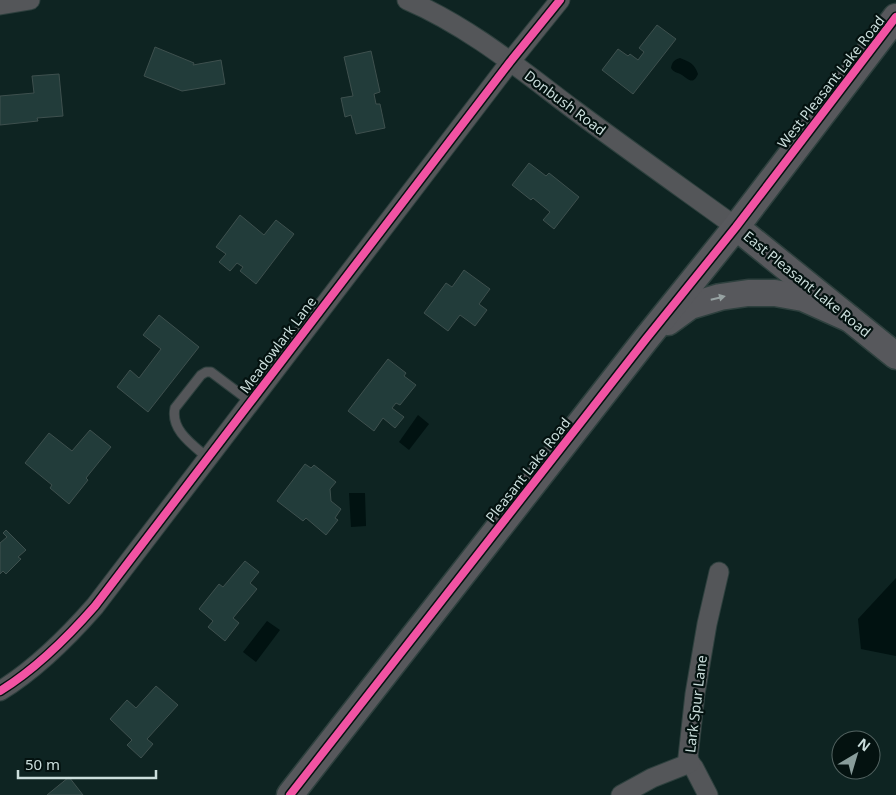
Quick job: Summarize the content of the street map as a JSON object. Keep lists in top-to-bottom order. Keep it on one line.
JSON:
{"streets":{"street":["West Pleasant Lake Road","Donbush Road","East Pleasant Lake Road","Meadowlark Lane","Pleasant Lake Road","Lark Spur Lane"]},"crossings":[["West Pleasant Lake Road","Pleasant Lake Road"],["Donbush Road","East Pleasant Lake Road"],["Donbush Road","Meadowlark Lane"],["East Pleasant Lake Road","Pleasant Lake Road"]],"scale_bar":"50 m","north":"top right"}
